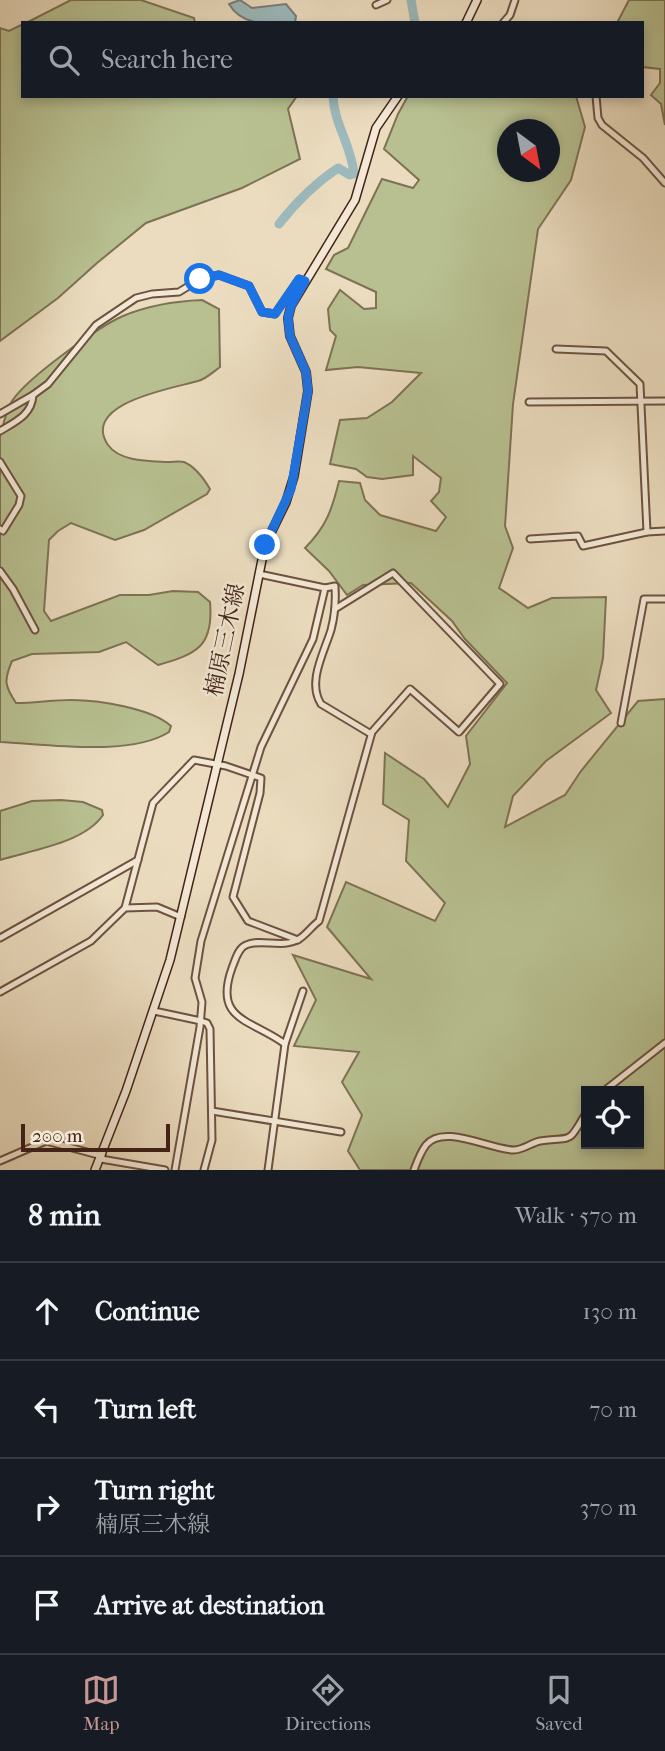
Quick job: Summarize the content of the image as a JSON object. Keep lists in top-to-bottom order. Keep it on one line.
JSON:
{"streets":{"main road":["楠原三木線"]},"scale_bar":"200 m","north":"bottom right","page":{"search":"Search here","scale":"200 m","heading":["8 min","Walk · 570 m"],"list":[["Continue","130 m"],["Turn left","70 m"],["Turn right","楠原三木線","370 m"],"Arrive at destination"],"nav":["Map","Directions","Saved"]}}
